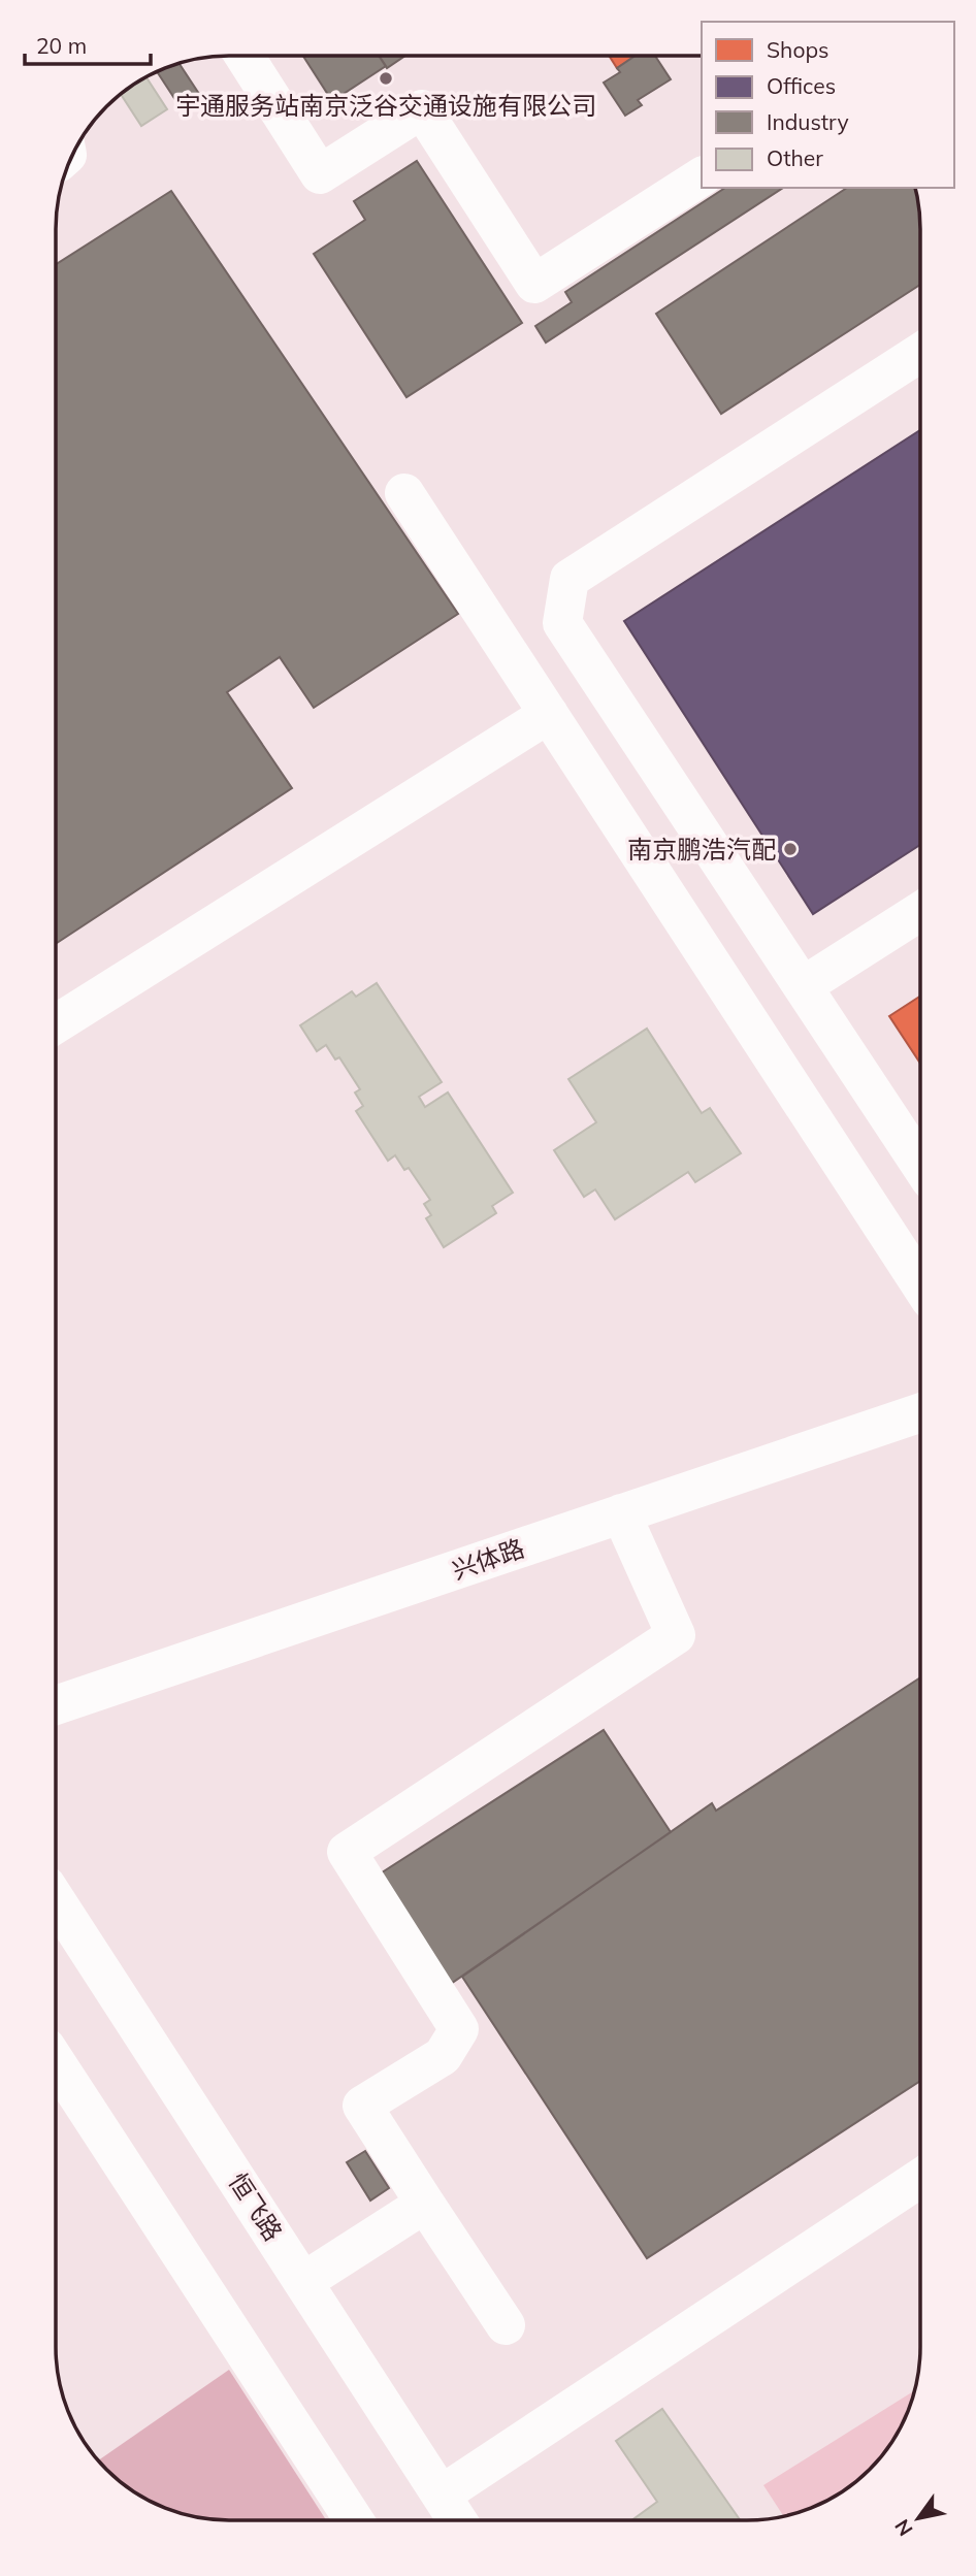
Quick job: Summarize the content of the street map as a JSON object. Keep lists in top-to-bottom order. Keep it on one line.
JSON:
{"streets":{"main road":["兴体路","恒飞路"]},"places":["宇通服务站南京泛谷交通设施有限公司","南京鹏浩汽配"],"legend":["Shops","Offices","Industry","Other"],"scale_bar":"20 m","north":"bottom left"}
